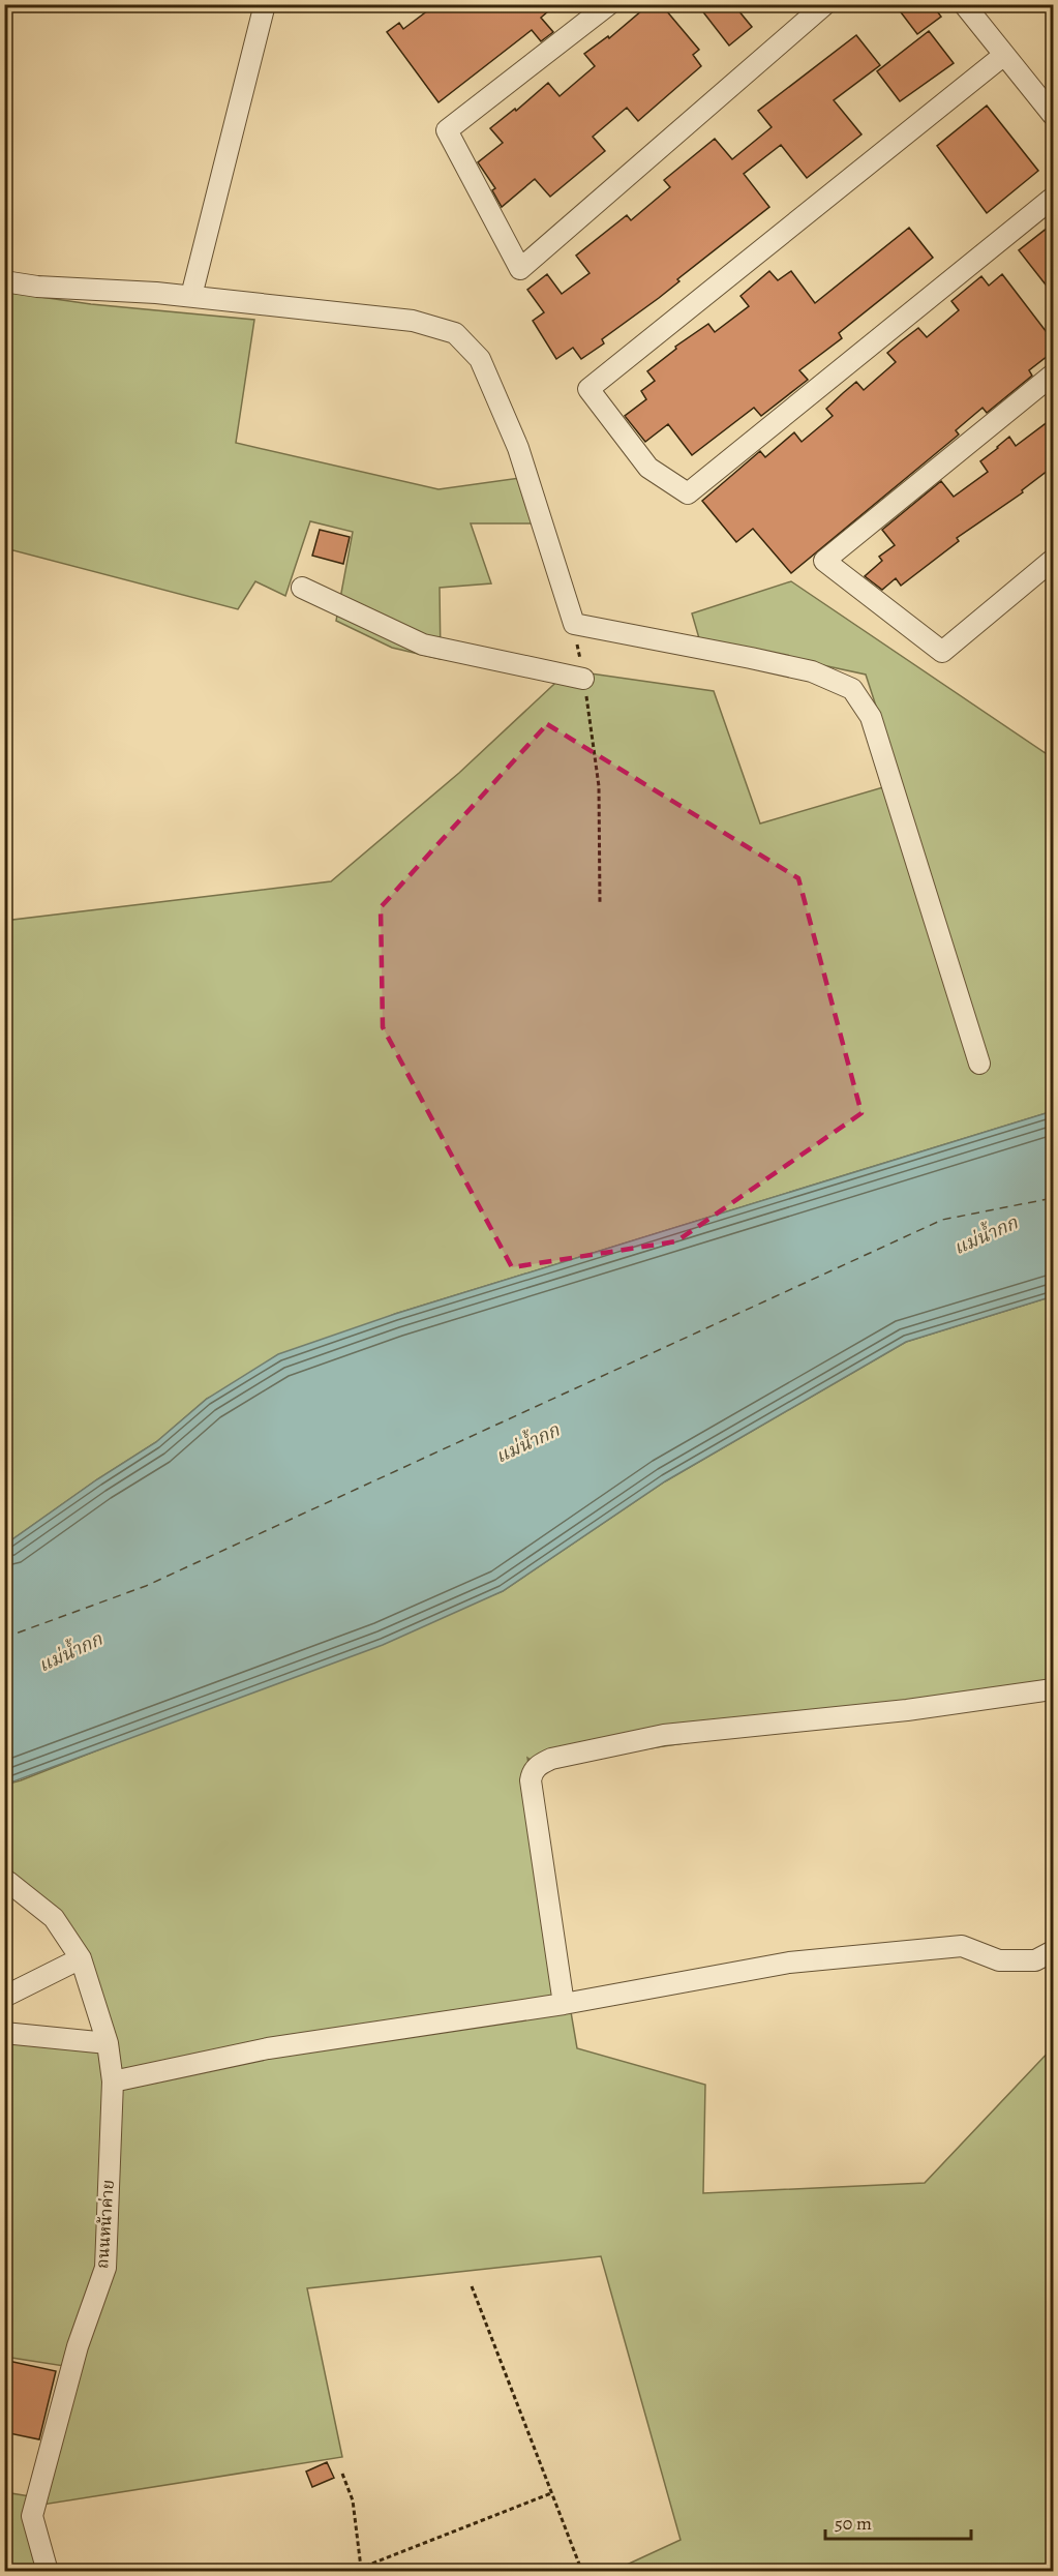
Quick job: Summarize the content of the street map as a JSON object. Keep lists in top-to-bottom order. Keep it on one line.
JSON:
{"streets":{"street":["ถนนหน้าค่าย"]},"water":["แม่น้ำกก"],"scale_bar":"50 m"}
